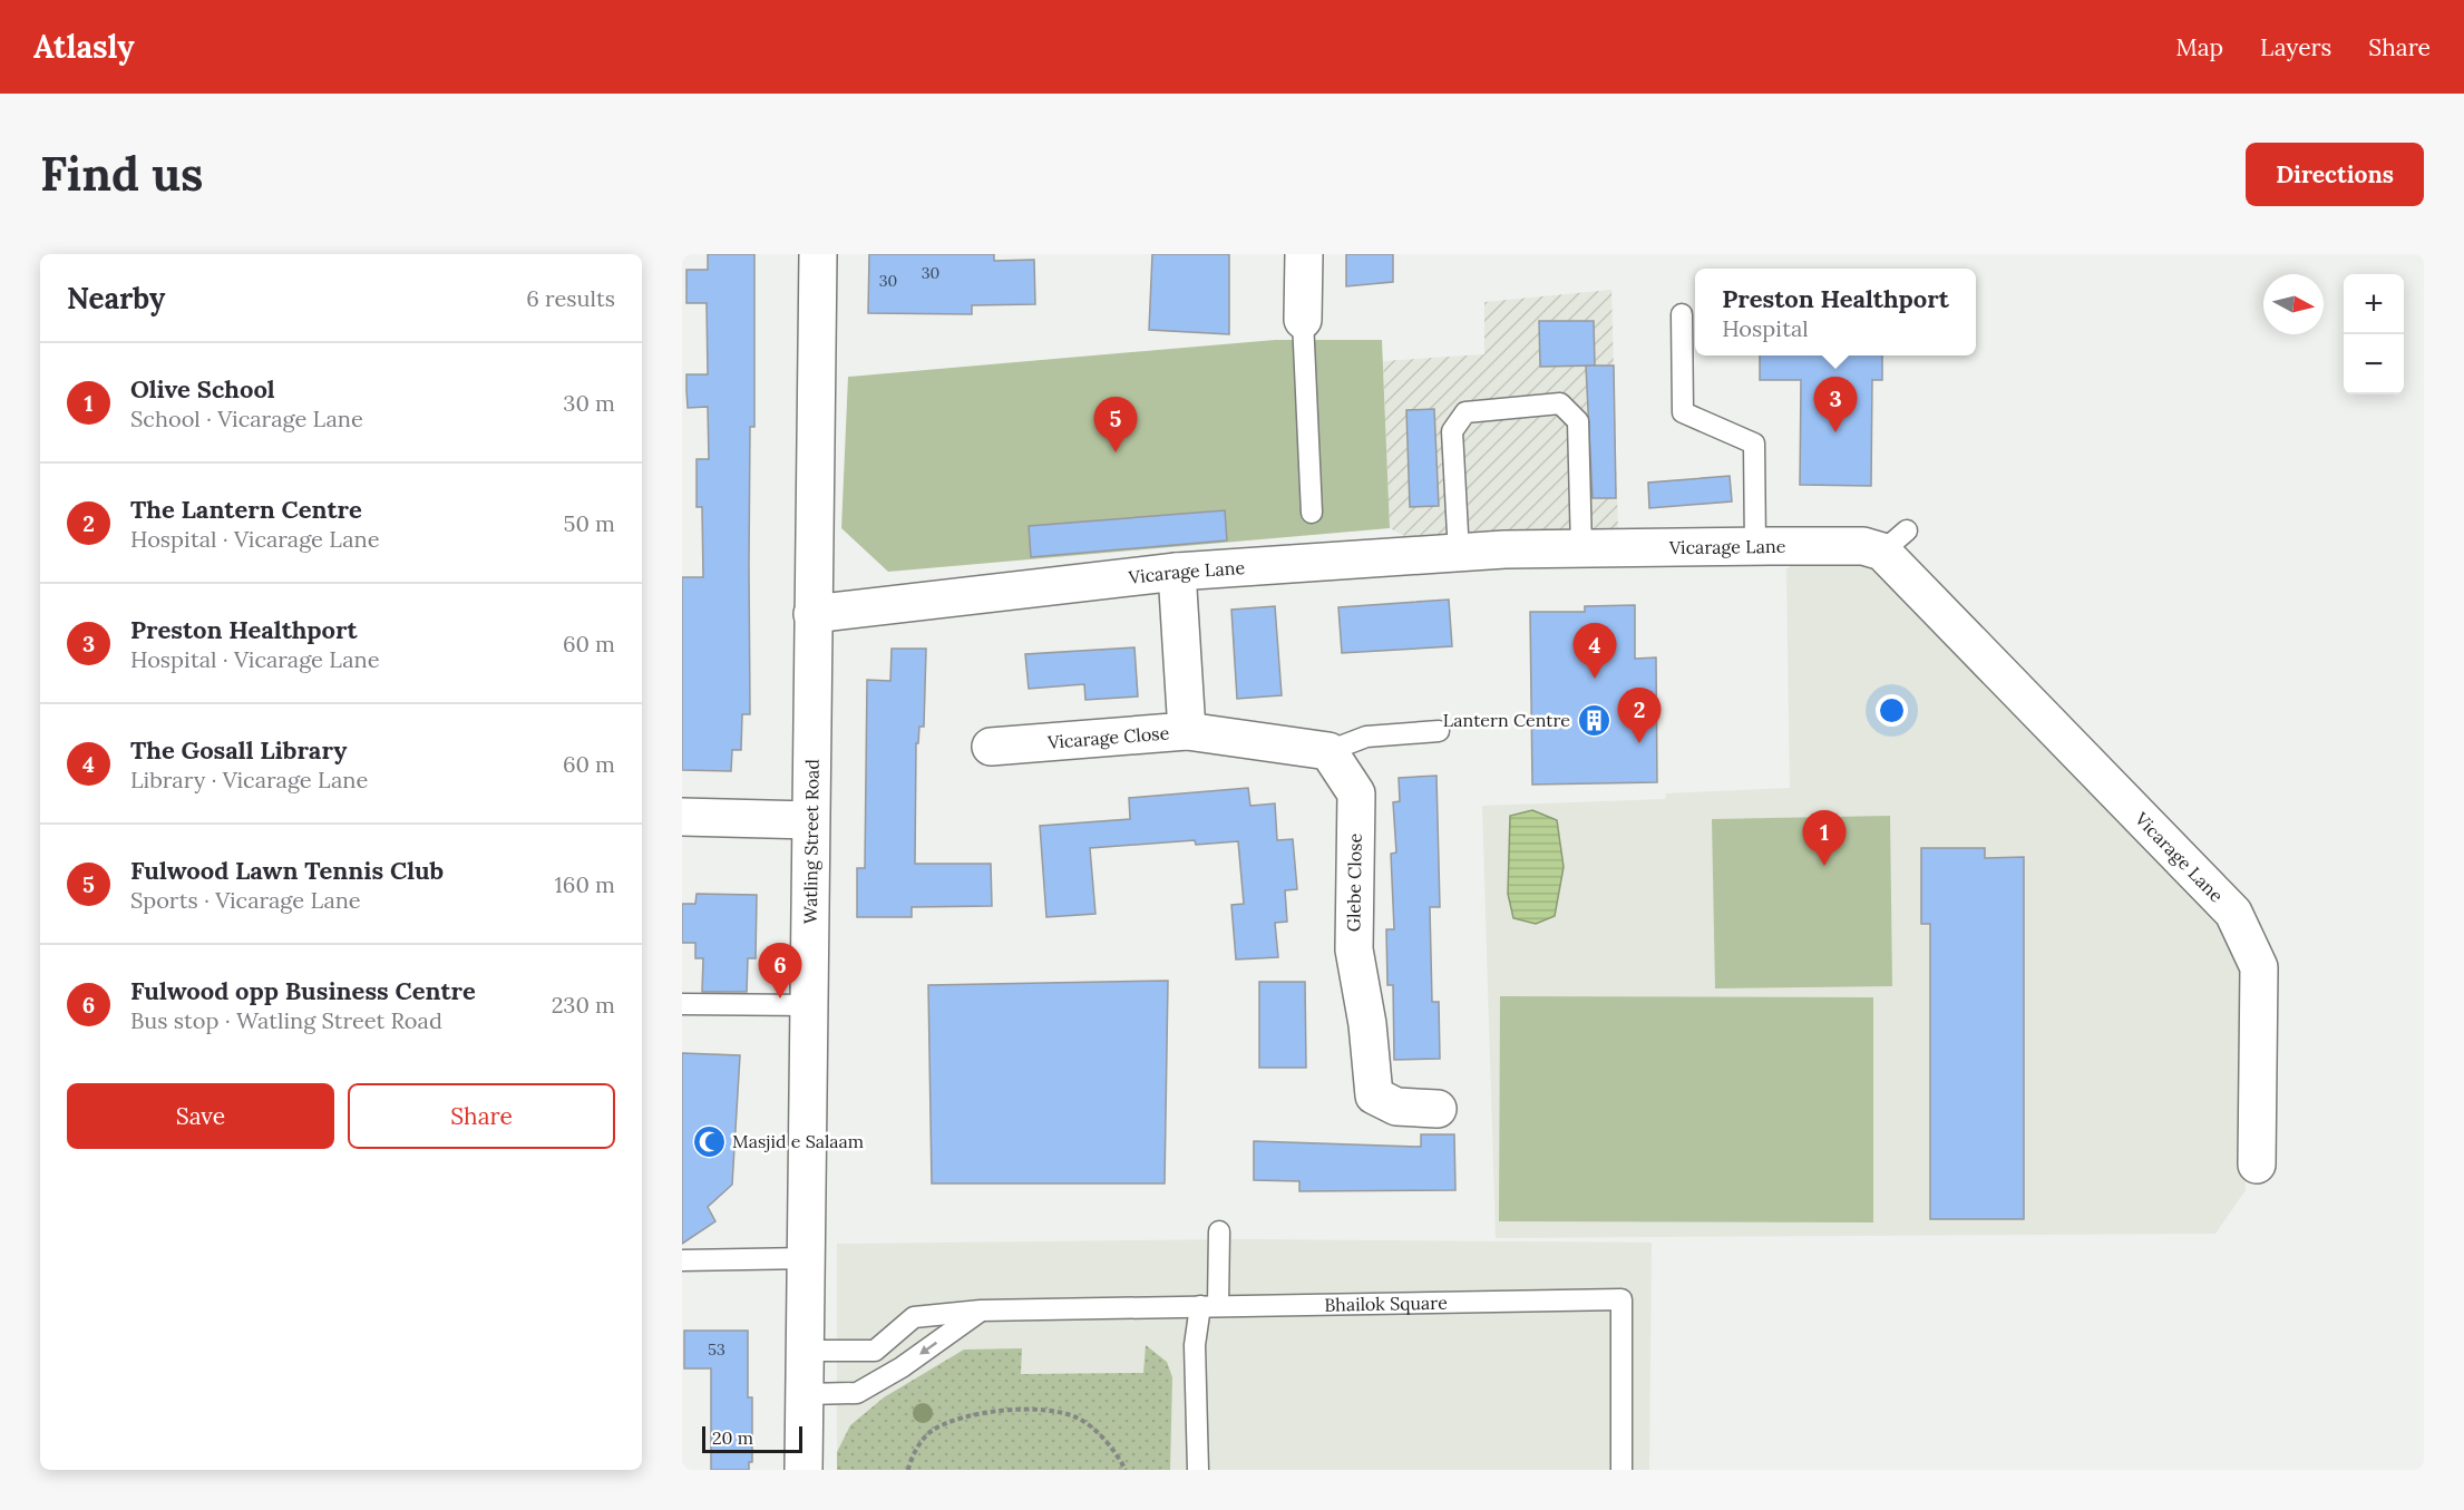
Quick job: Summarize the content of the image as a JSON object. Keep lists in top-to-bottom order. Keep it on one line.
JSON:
{"streets":{"street":["Vicarage Lane","Vicarage Close","Watling Street Road","Glebe Close"],"lane":["Bhailok Square"]},"crossings":[["Vicarage Lane","Vicarage Close"],["Vicarage Lane","Watling Street Road"],["Watling Street Road","Bhailok Square"]],"places":{"building":["Lantern Centre"],"mosque":["Masjid e Salaam"]},"house_numbers":["30","30","53"],"scale_bar":"20 m","north":"right","page":{"header":"Atlasly","nav":["Map","Layers","Share"],"buttons":["Directions",["Save","Share"]],"title":"Find us","heading":["Nearby","6 results"],"popup":["Preston Healthport","Hospital"],"map_buttons":["+","−"],"list":[{"mark":"1","name":"Olive School","note":"School · Vicarage Lane","value":"30 m"},{"mark":"2","name":"The Lantern Centre","note":"Hospital · Vicarage Lane","value":"50 m"},{"mark":"3","name":"Preston Healthport","note":"Hospital · Vicarage Lane","value":"60 m"},{"mark":"4","name":"The Gosall Library","note":"Library · Vicarage Lane","value":"60 m"},{"mark":"5","name":"Fulwood Lawn Tennis Club","note":"Sports · Vicarage Lane","value":"160 m"},{"mark":"6","name":"Fulwood opp Business Centre","note":"Bus stop · Watling Street Road","value":"230 m"}],"pins":["3","5","4","2","1","6"],"scale":"20 m"}}
